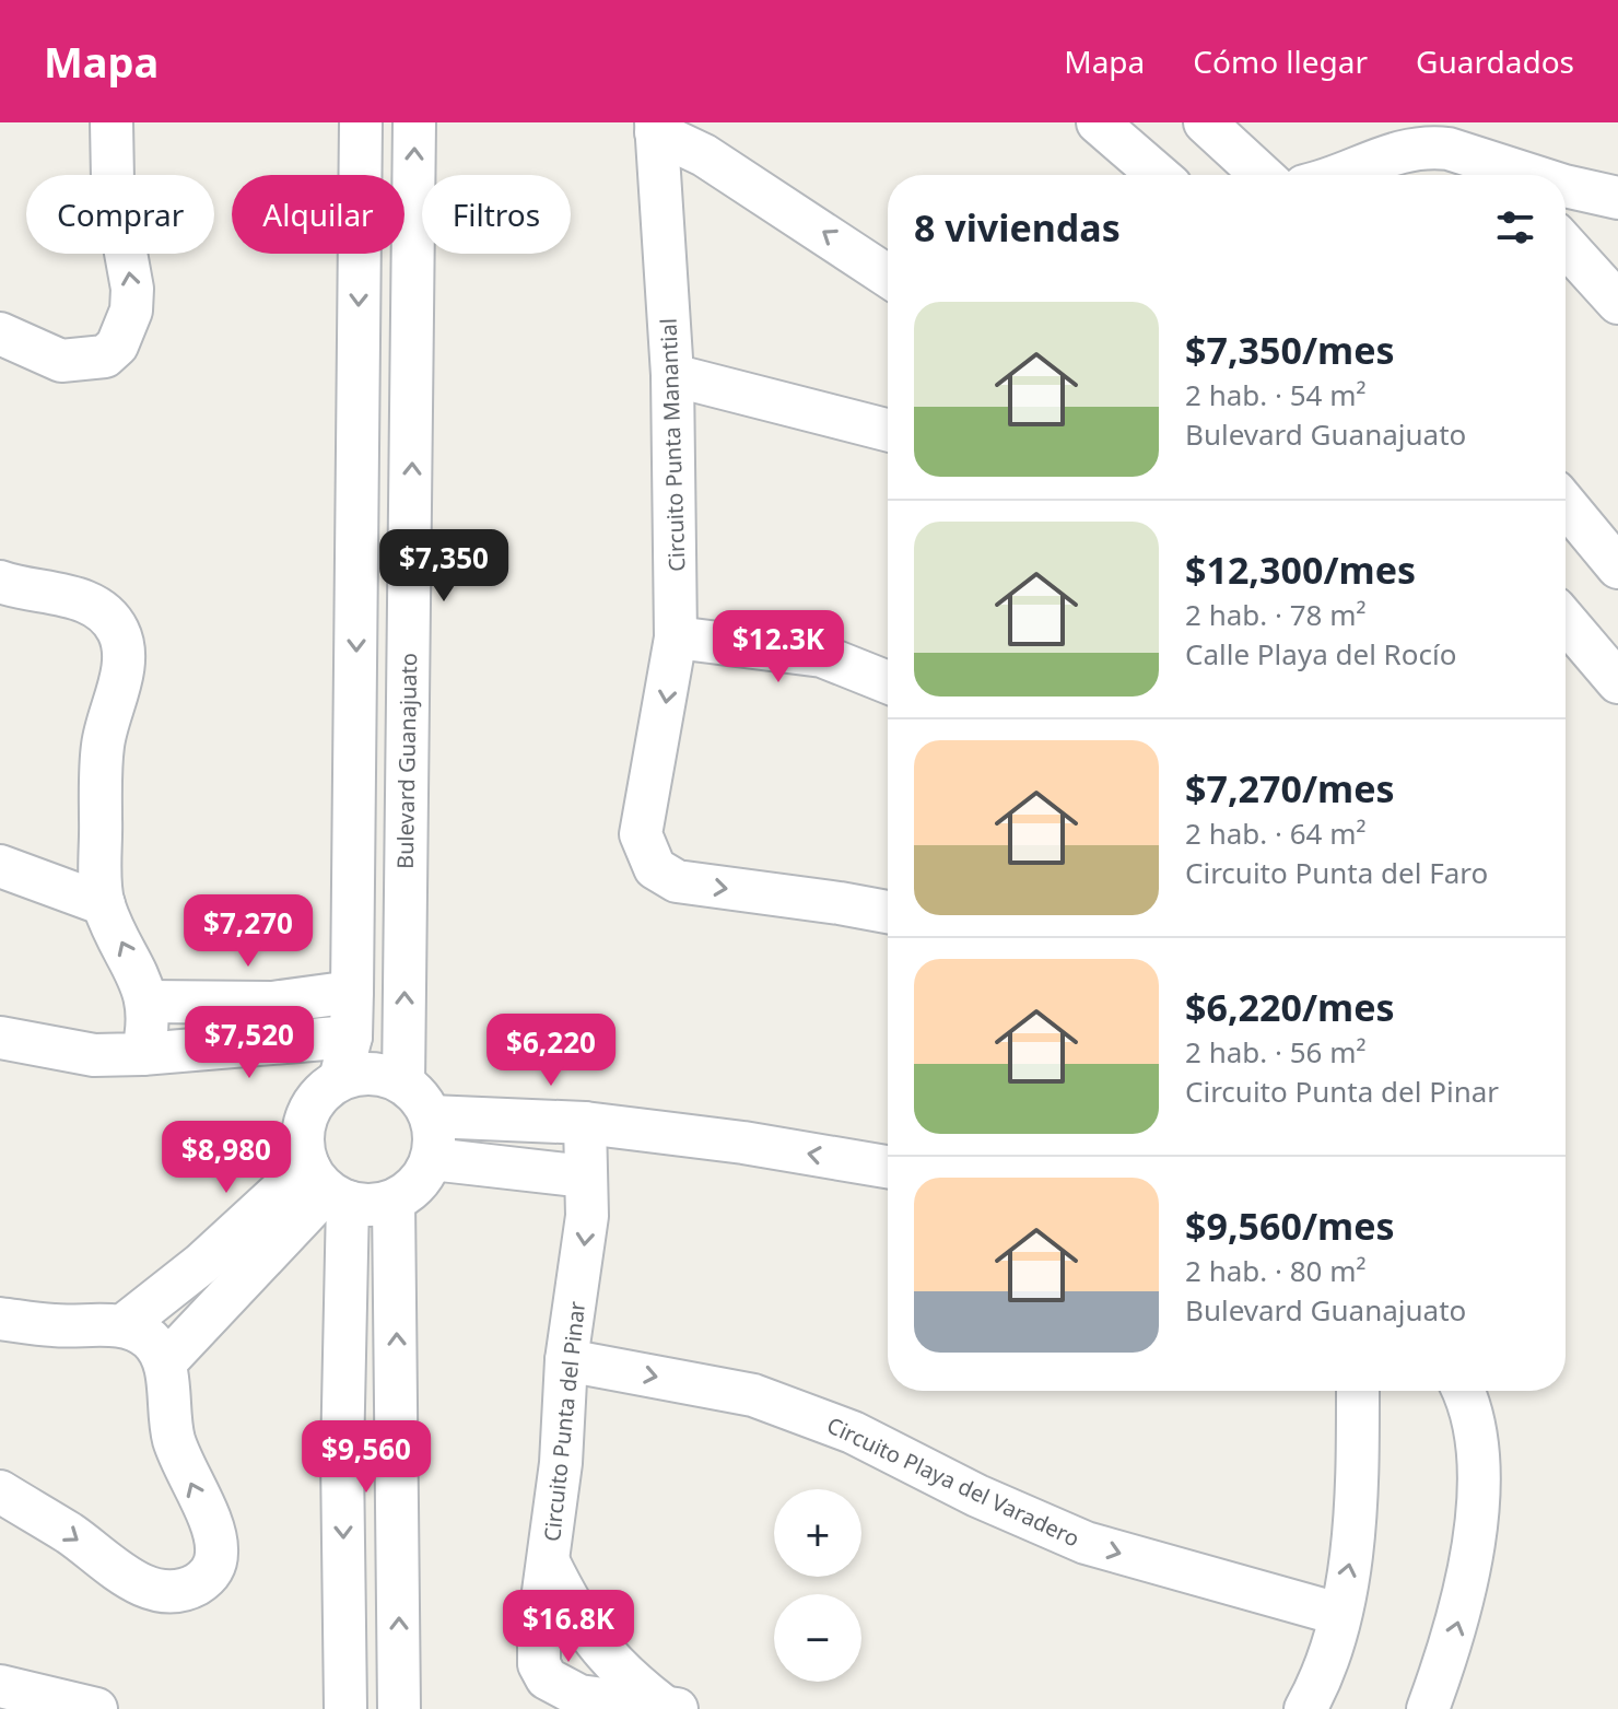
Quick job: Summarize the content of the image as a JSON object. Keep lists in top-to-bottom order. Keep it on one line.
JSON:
{"streets":{"street":["Circuito Punta Manantial","Bulevard Guanajuato","Circuito Punta del Pinar","Circuito Playa del Varadero"]},"crossings":[["Circuito Punta del Pinar","Circuito Playa del Varadero"]],"page":{"header":"Mapa","nav":["Mapa","Cómo llegar","Guardados"],"chip":["Comprar","Alquilar","Filtros"],"heading":"8 viviendas","list":[{"name":"$7,350/mes","note":"2 hab. · 54 m² · Bulevard Guanajuato"},{"name":"$12,300/mes","note":"2 hab. · 78 m² · Calle Playa del Rocío"},{"name":"$7,270/mes","note":"2 hab. · 64 m² · Circuito Punta del Faro"},{"name":"$6,220/mes","note":"2 hab. · 56 m² · Circuito Punta del Pinar"},{"name":"$9,560/mes","note":"2 hab. · 80 m² · Bulevard Guanajuato"}],"price":["$7,350","$12.3K","$7,270","$7,520","$6,220","$8,980","$9,560","$16.8K"],"map_buttons":["+","−"]}}
